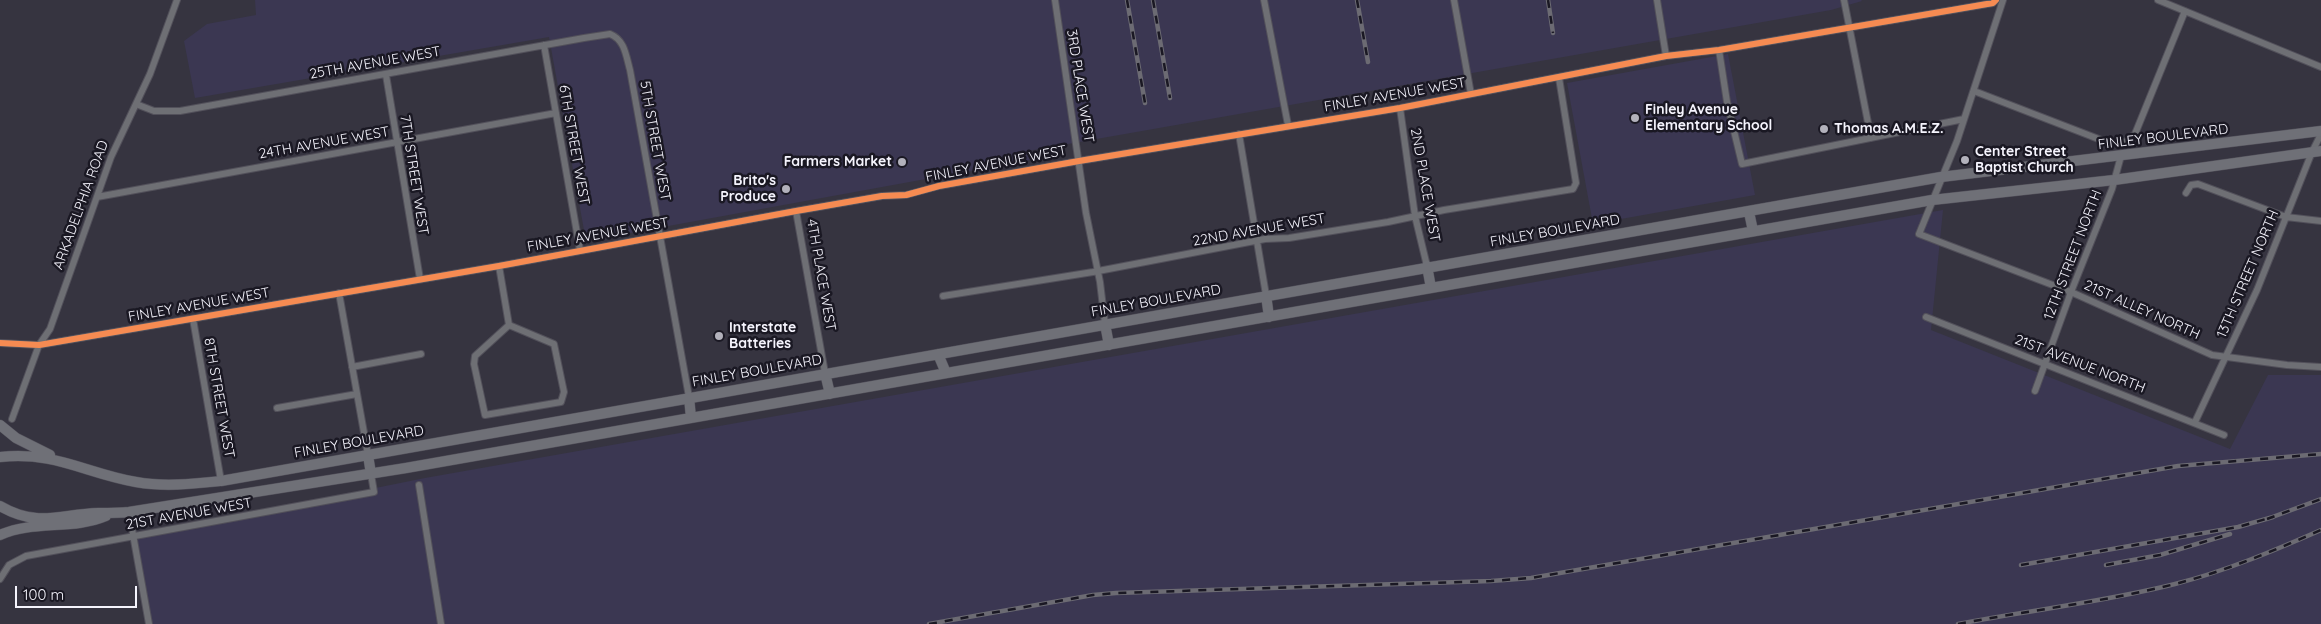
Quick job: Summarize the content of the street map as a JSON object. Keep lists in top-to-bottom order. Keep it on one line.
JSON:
{"streets":{"main road":["FINLEY BOULEVARD"],"street":["25TH AVENUE WEST","3RD PLACE WEST","FINLEY AVENUE WEST","5TH STREET WEST","24TH AVENUE WEST","6TH STREET WEST","7TH STREET WEST","2ND PLACE WEST","ARKADELPHIA ROAD","22ND AVENUE WEST","12TH STREET NORTH","13TH STREET NORTH","4TH PLACE WEST","21ST ALLEY NORTH","21ST AVENUE NORTH","8TH STREET WEST","21ST AVENUE WEST"]},"crossings":[["25TH AVENUE WEST","5TH STREET WEST"],["25TH AVENUE WEST","6TH STREET WEST"],["25TH AVENUE WEST","7TH STREET WEST"],["25TH AVENUE WEST","ARKADELPHIA ROAD"],["3RD PLACE WEST","FINLEY AVENUE WEST"],["3RD PLACE WEST","FINLEY BOULEVARD"],["3RD PLACE WEST","22ND AVENUE WEST"],["FINLEY AVENUE WEST","5TH STREET WEST"],["FINLEY AVENUE WEST","6TH STREET WEST"],["FINLEY AVENUE WEST","7TH STREET WEST"],["FINLEY AVENUE WEST","2ND PLACE WEST"],["FINLEY AVENUE WEST","ARKADELPHIA ROAD"],["FINLEY AVENUE WEST","22ND AVENUE WEST"],["FINLEY AVENUE WEST","4TH PLACE WEST"],["FINLEY AVENUE WEST","8TH STREET WEST"],["FINLEY BOULEVARD","5TH STREET WEST"],["FINLEY BOULEVARD","2ND PLACE WEST"],["FINLEY BOULEVARD","12TH STREET NORTH"],["FINLEY BOULEVARD","13TH STREET NORTH"],["FINLEY BOULEVARD","4TH PLACE WEST"],["FINLEY BOULEVARD","8TH STREET WEST"],["24TH AVENUE WEST","6TH STREET WEST"],["24TH AVENUE WEST","7TH STREET WEST"],["24TH AVENUE WEST","ARKADELPHIA ROAD"],["2ND PLACE WEST","22ND AVENUE WEST"],["12TH STREET NORTH","21ST ALLEY NORTH"],["12TH STREET NORTH","21ST AVENUE NORTH"],["13TH STREET NORTH","21ST ALLEY NORTH"],["13TH STREET NORTH","21ST AVENUE NORTH"]],"places":["Finley Avenue Elementary School","Thomas A.M.E.Z.","Center Street Baptist Church","Farmers Market","Brito's Produce","Interstate Batteries"],"scale_bar":"100 m"}
